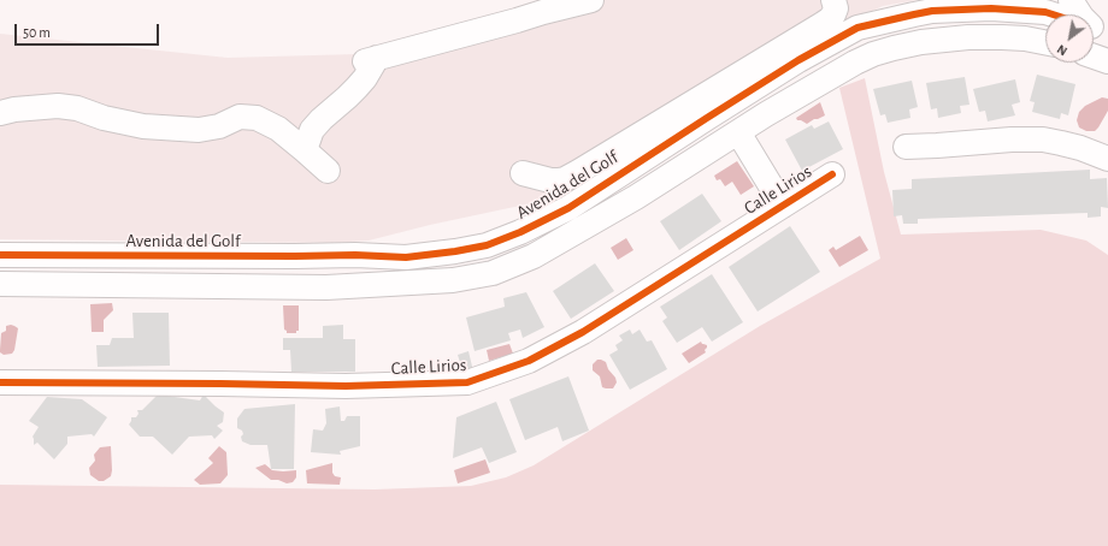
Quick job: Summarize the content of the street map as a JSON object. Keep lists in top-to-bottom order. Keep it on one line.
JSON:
{"streets":{"street":["Avenida del Golf","Calle Lirios"]},"scale_bar":"50 m","north":"bottom left"}
